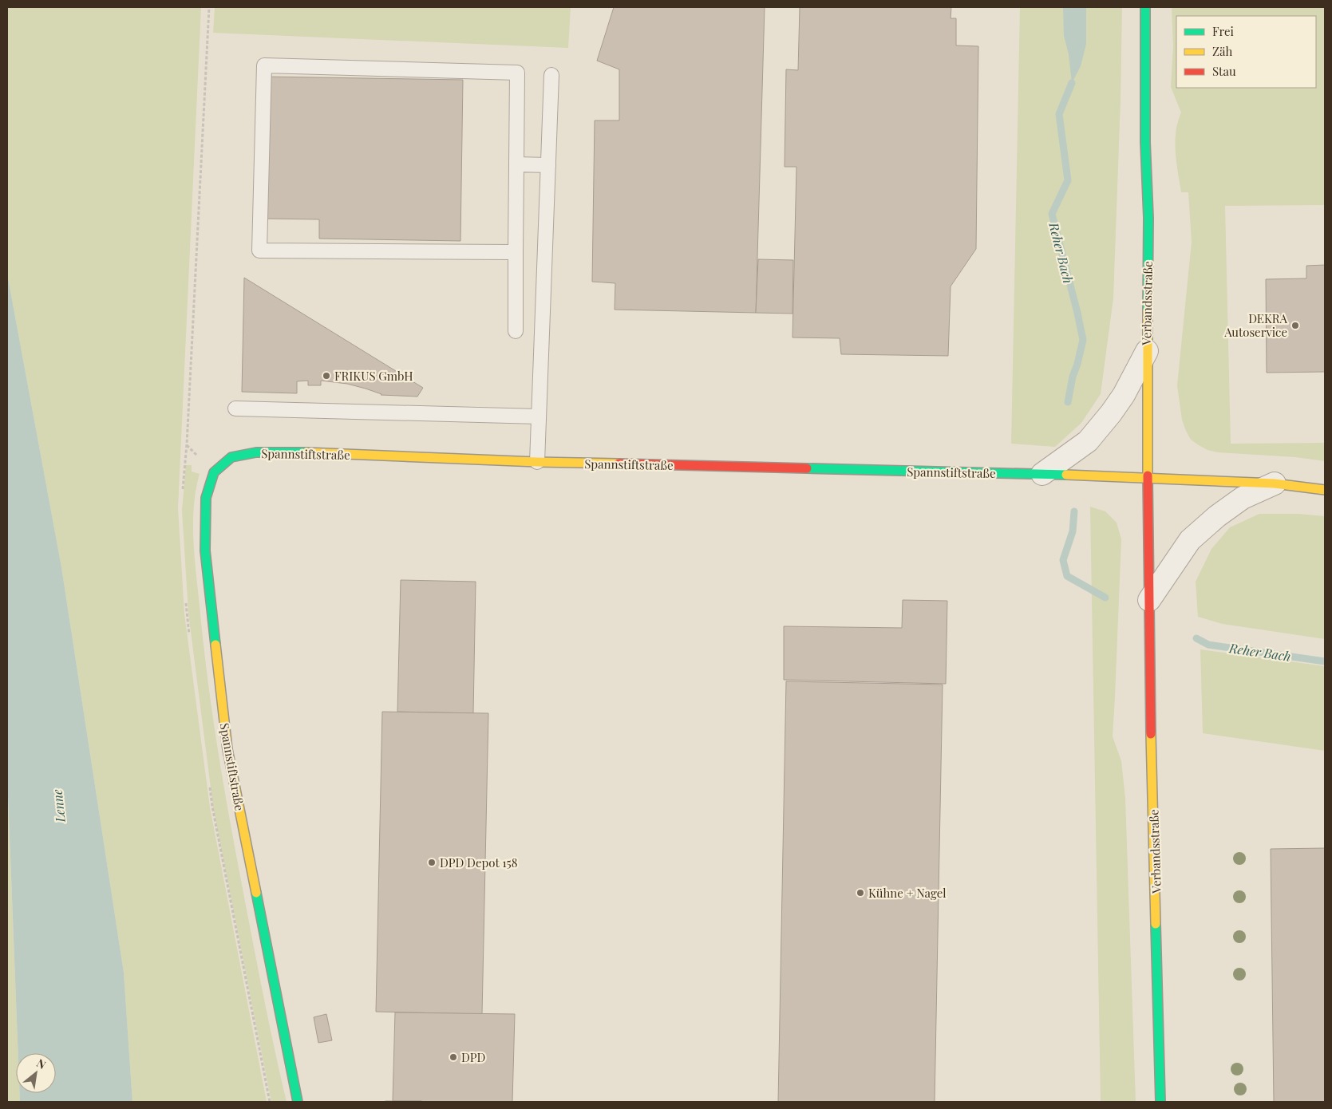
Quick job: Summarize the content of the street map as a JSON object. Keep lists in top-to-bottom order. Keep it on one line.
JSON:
{"streets":{"street":["Verbandsstraße","Spannstiftstraße"]},"crossings":[["Verbandsstraße","Spannstiftstraße"]],"water":["Reher Bach","Lenne"],"places":["DEKRA Autoservice","FRIKUS GmbH","DPD Depot 158","Kühne + Nagel","DPD"],"legend":["Frei","Zäh","Stau"],"north":"top right"}
